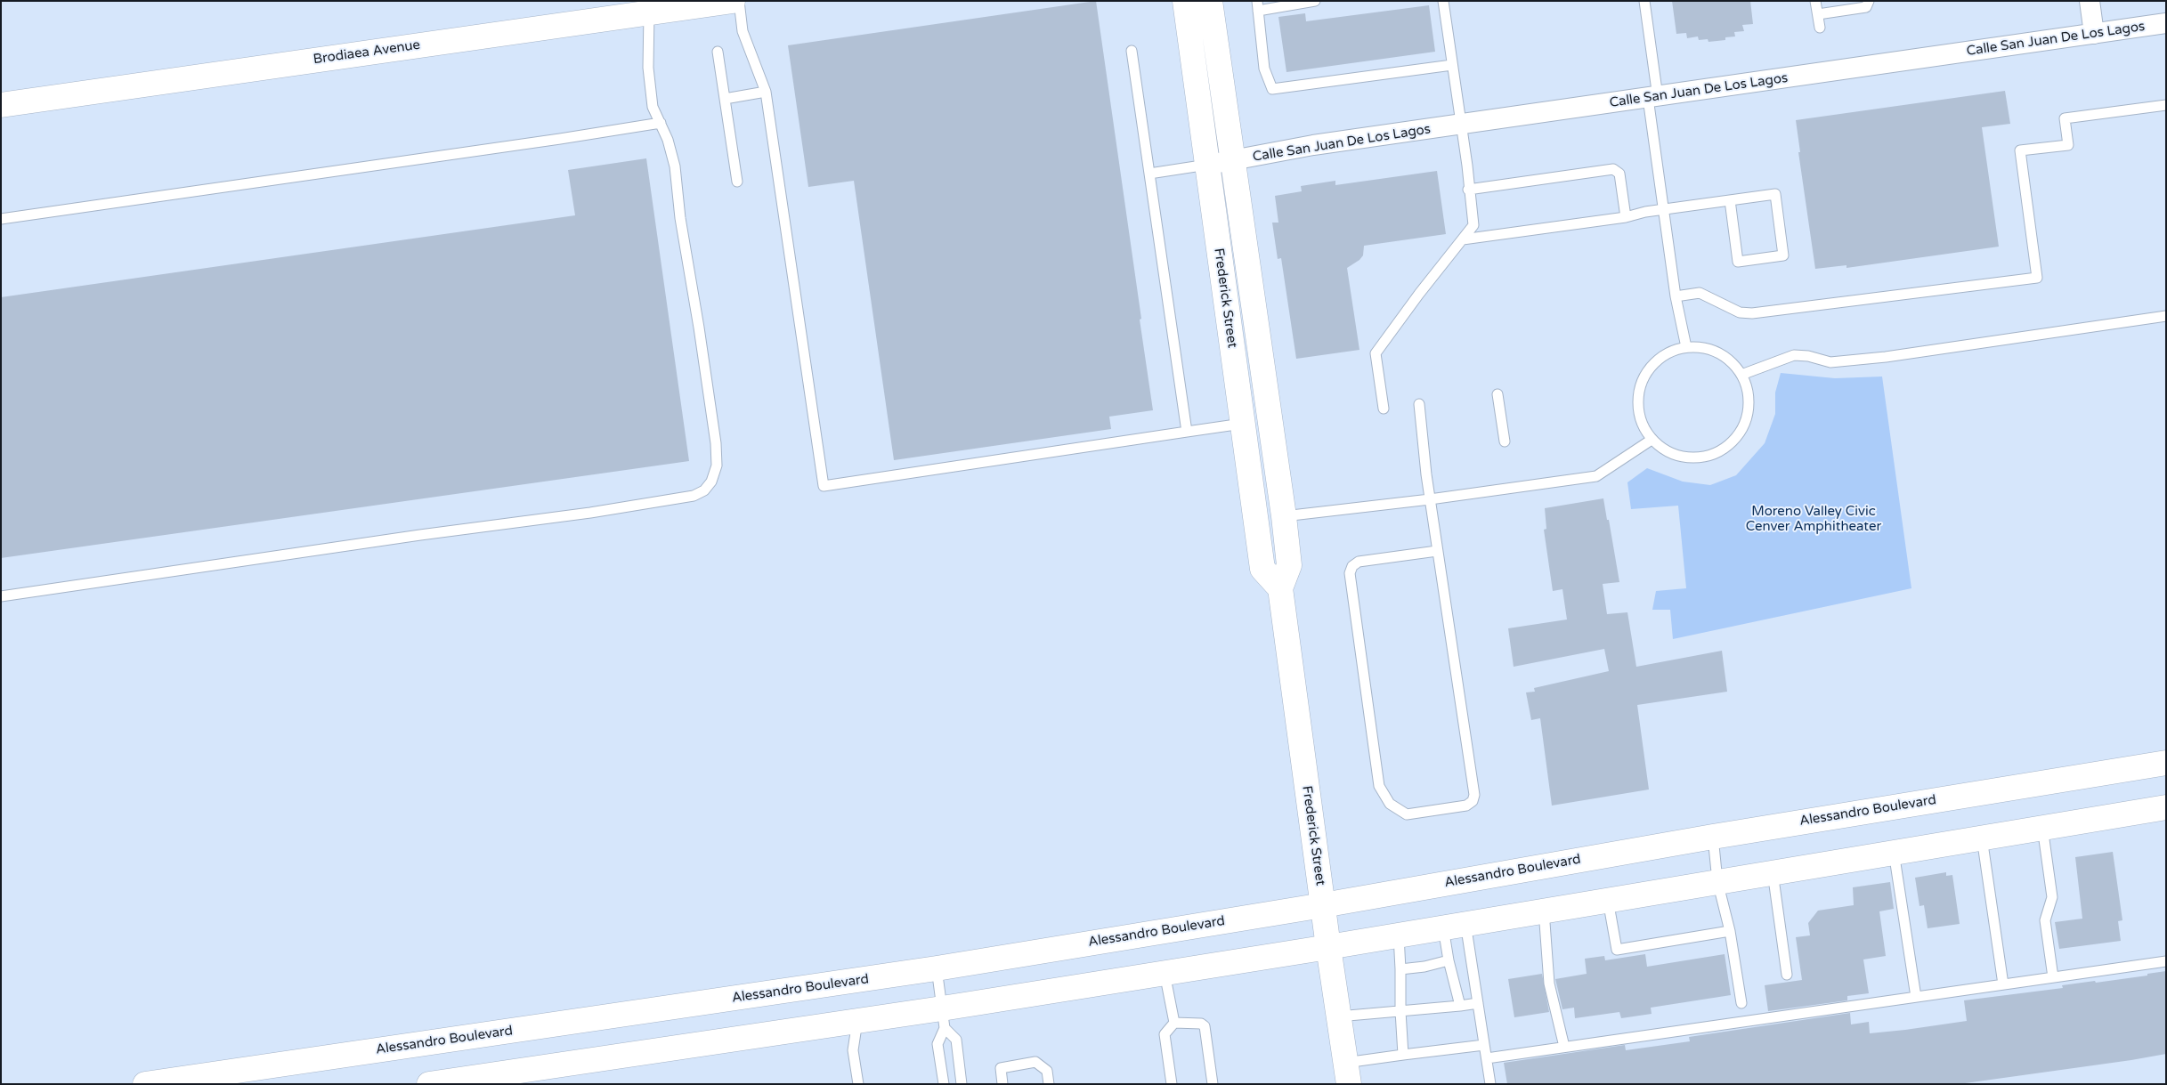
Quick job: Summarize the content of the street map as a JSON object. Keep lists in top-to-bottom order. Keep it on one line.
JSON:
{"streets":{"main road":["Brodiaea Avenue","Frederick Street","Alessandro Boulevard"],"street":["Calle San Juan De Los Lagos"]},"crossings":[["Calle San Juan De Los Lagos","Frederick Street"],["Frederick Street","Alessandro Boulevard"]],"parks":["Moreno Valley Civic Cenver Amphitheater"]}
